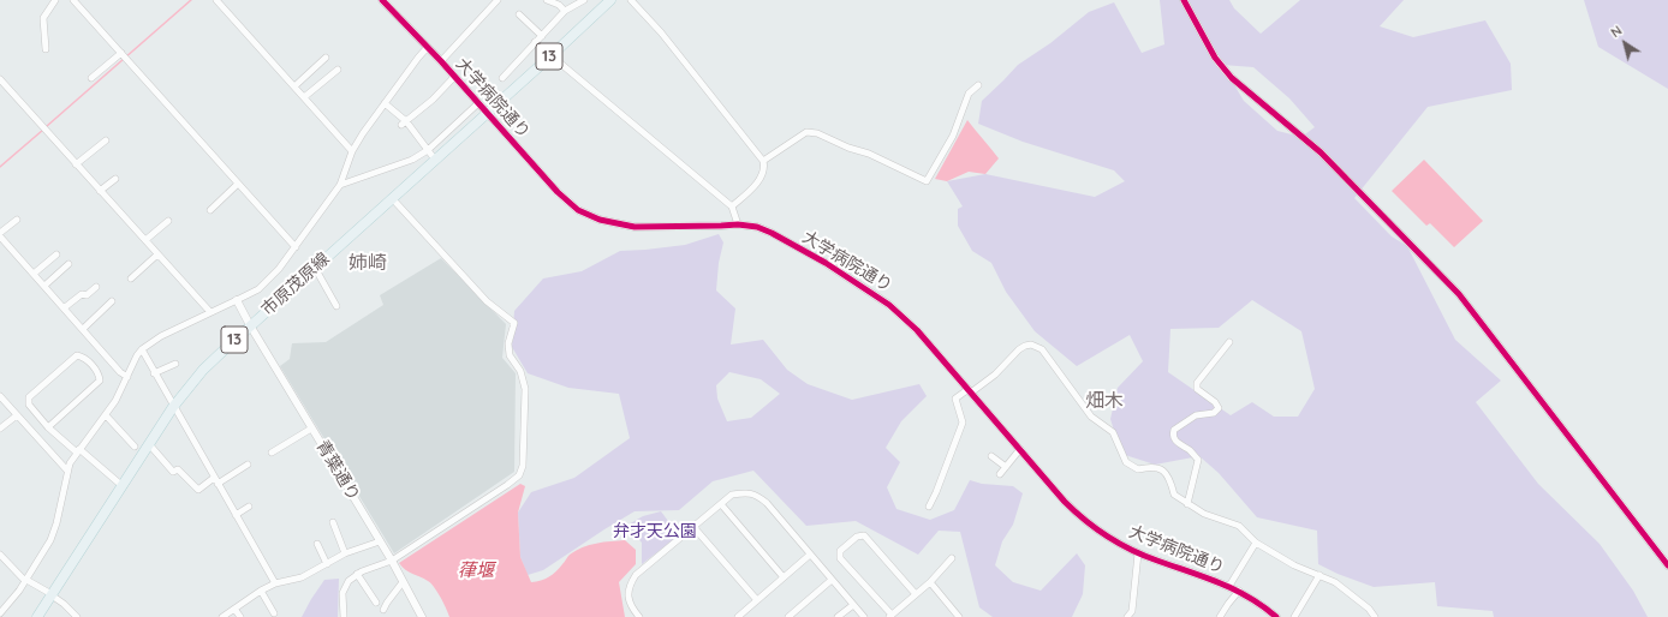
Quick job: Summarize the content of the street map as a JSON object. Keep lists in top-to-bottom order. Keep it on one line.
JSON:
{"streets":{"main road":["13","市原茂原線"],"street":["大学病院通り","青葉通り"]},"crossings":[["大学病院通り","市原茂原線"],["市原茂原線","青葉通り"]],"districts":["姉崎","畑木"],"water":["葎堰"],"parks":["弁才天公園"],"north":"top left"}
